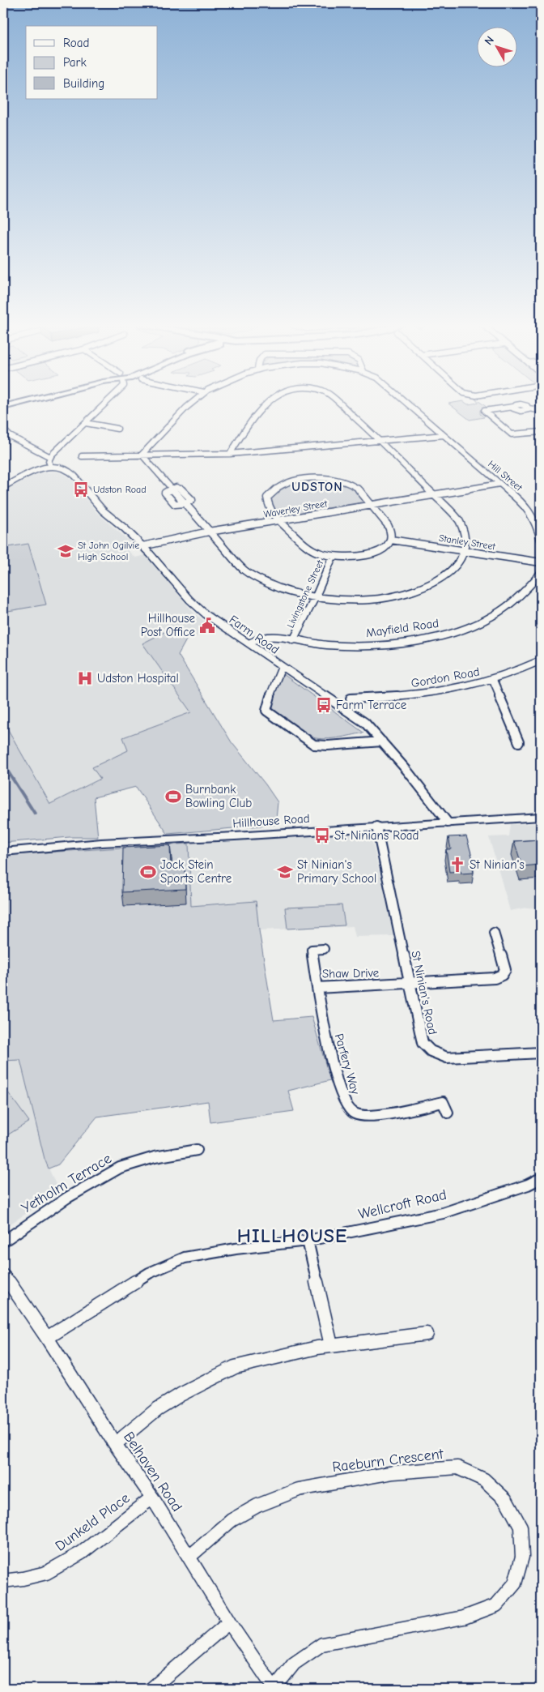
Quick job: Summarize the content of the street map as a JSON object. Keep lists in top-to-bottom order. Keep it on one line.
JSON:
{"streets":{"street":["Hill Street","Waverley Street","Stanley Street","Livingstone Street","Mayfield Road","Farm Road","Gordon Road","Hillhouse Road","Shaw Drive","St Ninian's Road","Parfery Way","Yetholm Terrace","Wellcroft Road","Raeburn Crescent","Belhaven Road","Dunkeld Place"]},"crossings":[["Hill Street","Waverley Street"],["Waverley Street","Farm Road"],["Livingstone Street","Mayfield Road"],["Mayfield Road","Farm Road"],["Farm Road","Hillhouse Road"],["Hillhouse Road","St Ninian's Road"],["Shaw Drive","St Ninian's Road"],["Shaw Drive","Parfery Way"],["Wellcroft Road","Belhaven Road"],["Raeburn Crescent","Belhaven Road"],["Belhaven Road","Dunkeld Place"]],"districts":["UDSTON","HILLHOUSE"],"places":{"bus stop":["Udston Road","Farm Terrace","St. Ninians Road"],"school or university":["St John Ogilvie High School","St Ninian's Primary School"],"public building":["Hillhouse Post Office"],"hospital":["Udston Hospital"],"sports":["Burnbank Bowling Club","Jock Stein Sports Centre"],"church":["St Ninian's"]},"legend":["Road","Park","Building"],"north":"top left"}
